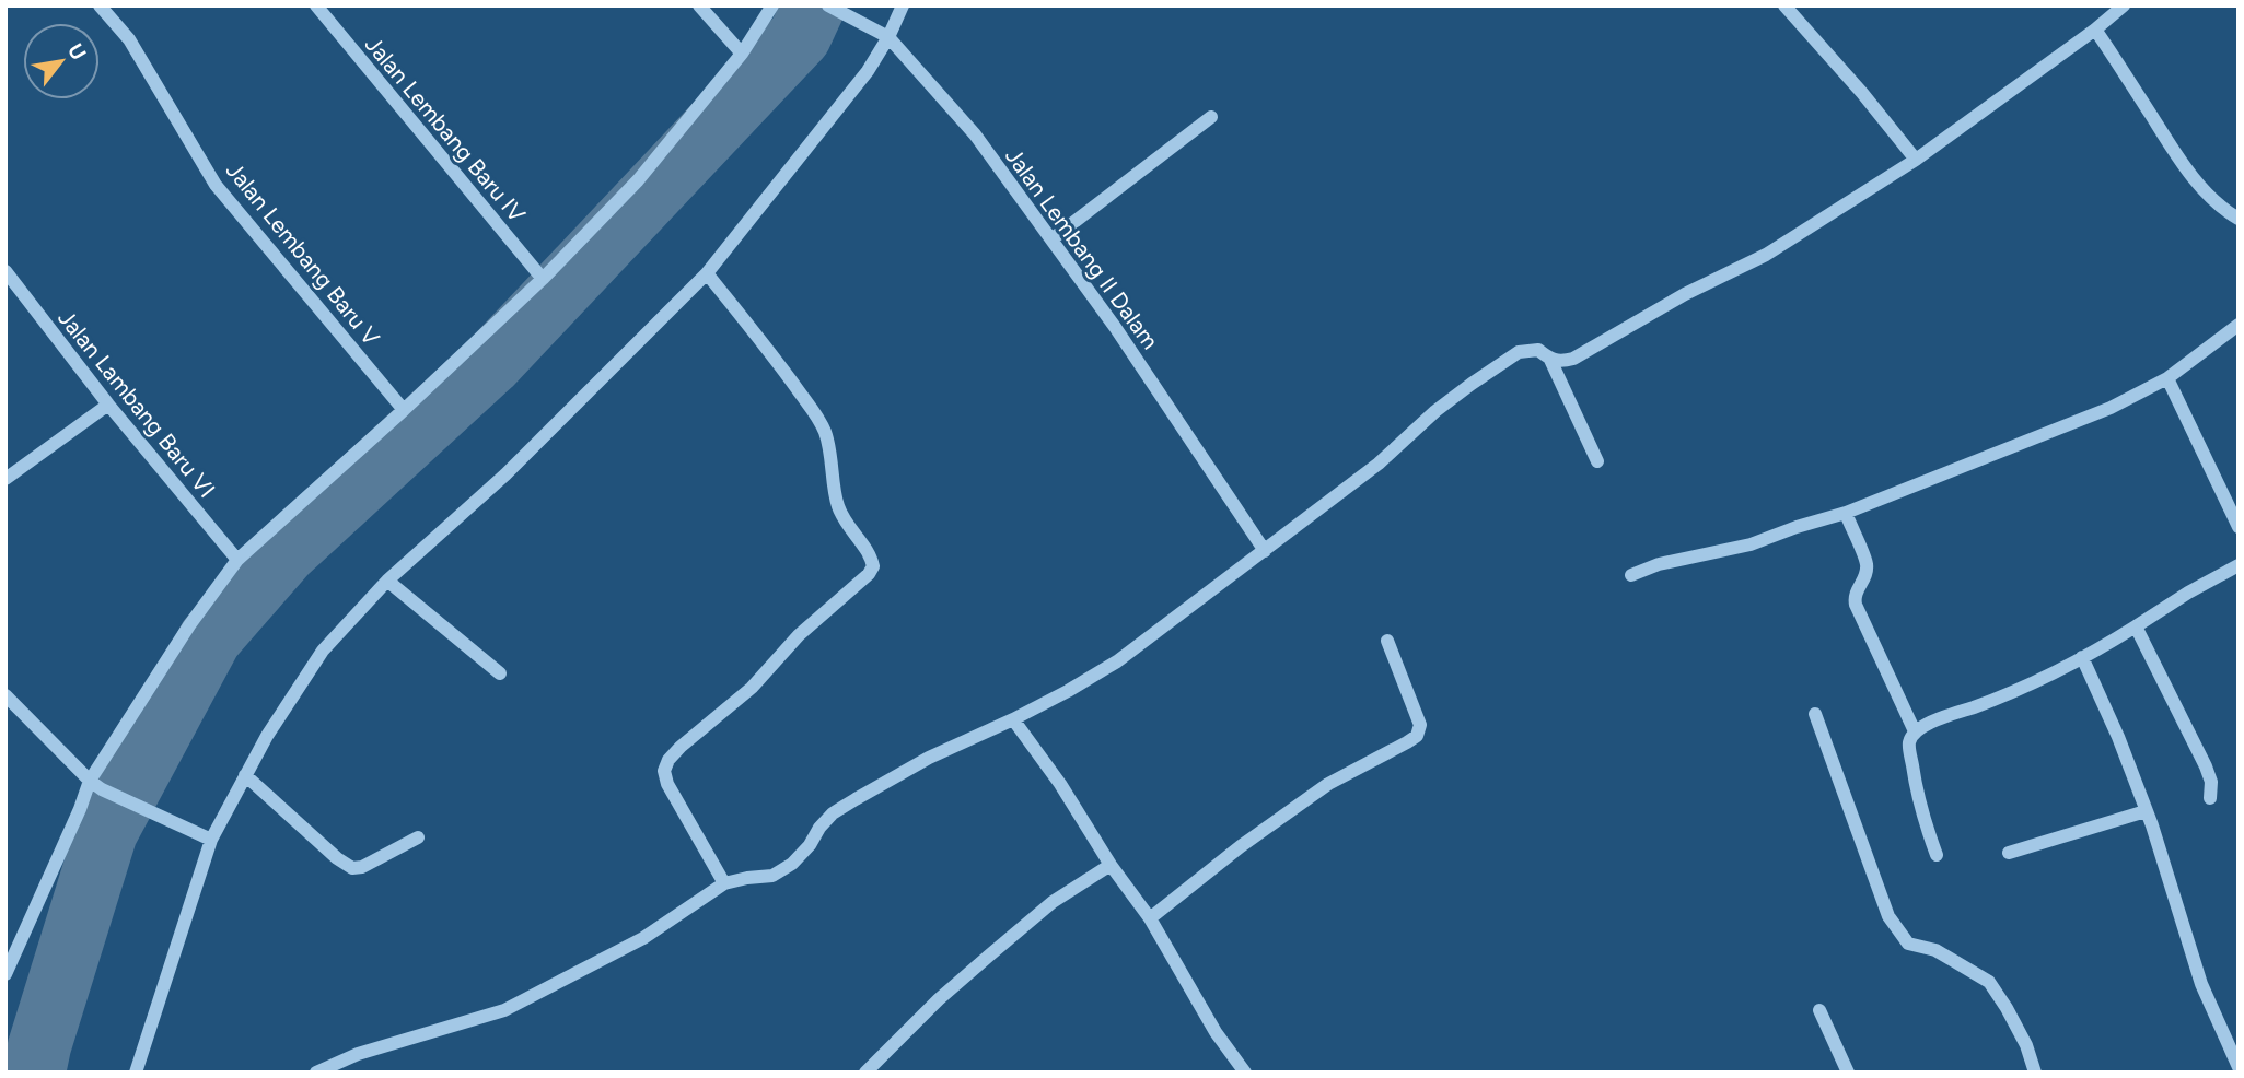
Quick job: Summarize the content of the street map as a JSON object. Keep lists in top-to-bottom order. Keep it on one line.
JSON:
{"streets":{"street":["Jalan Lembang Baru IV","Jalan Lembang II Dalam","Jalan Lembang Baru V","Jalan Lambang Baru VI"]},"north":"top right"}
